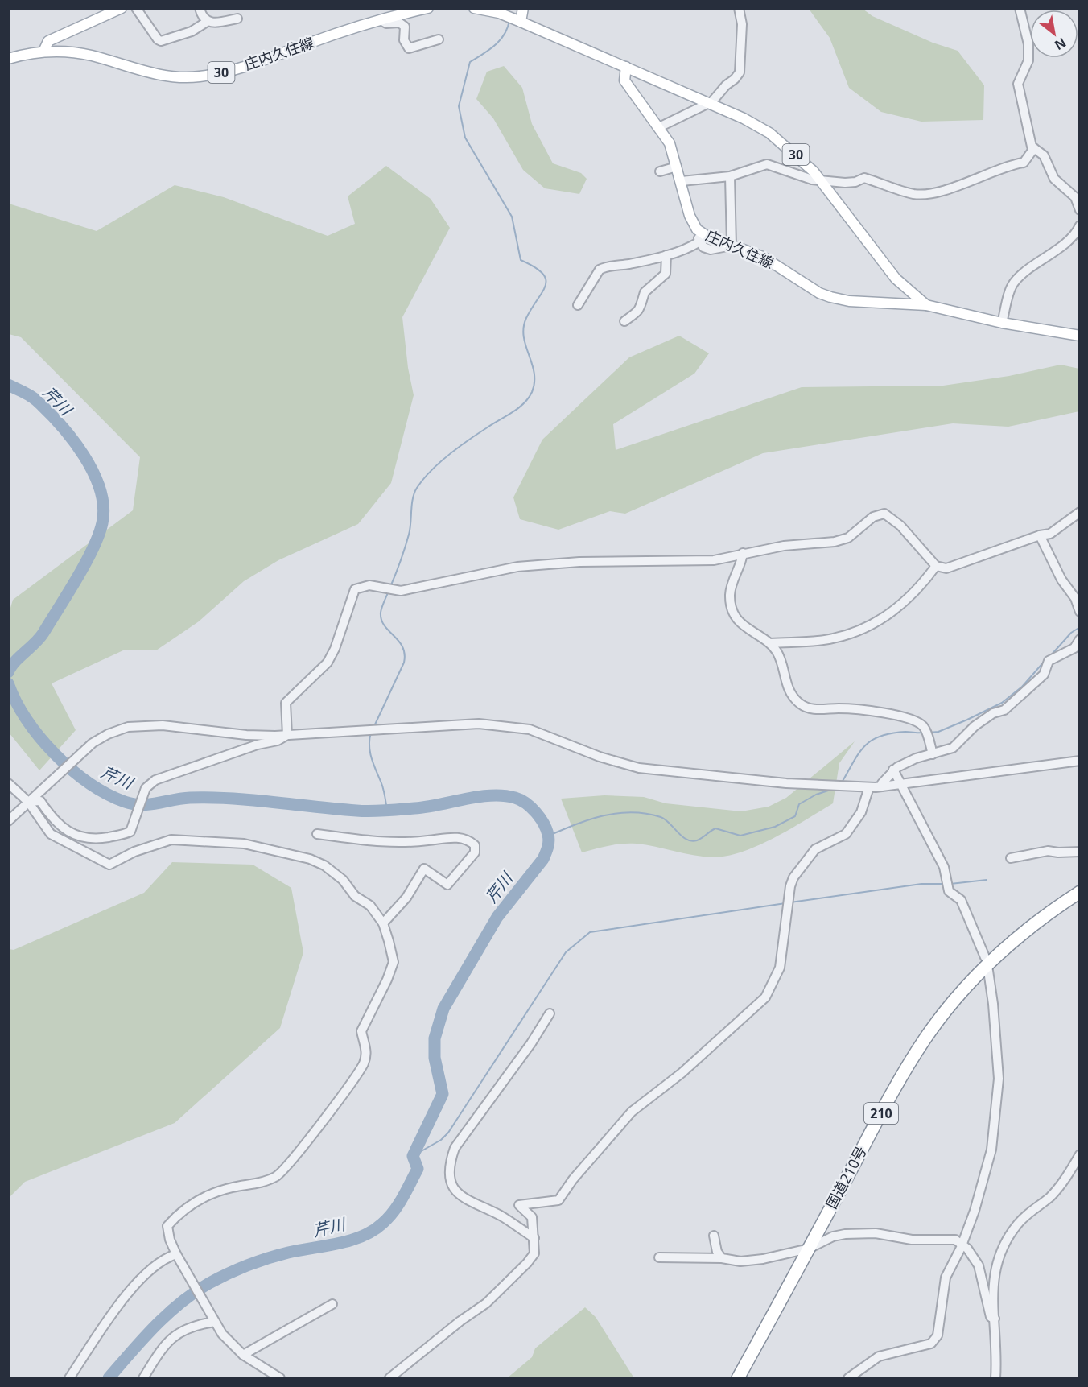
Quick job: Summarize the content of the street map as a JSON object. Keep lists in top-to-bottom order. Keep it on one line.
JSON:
{"streets":{"highway":["210","国道210号"],"main road":["庄内久住線","30"]},"water":["芹川"],"north":"bottom right"}
